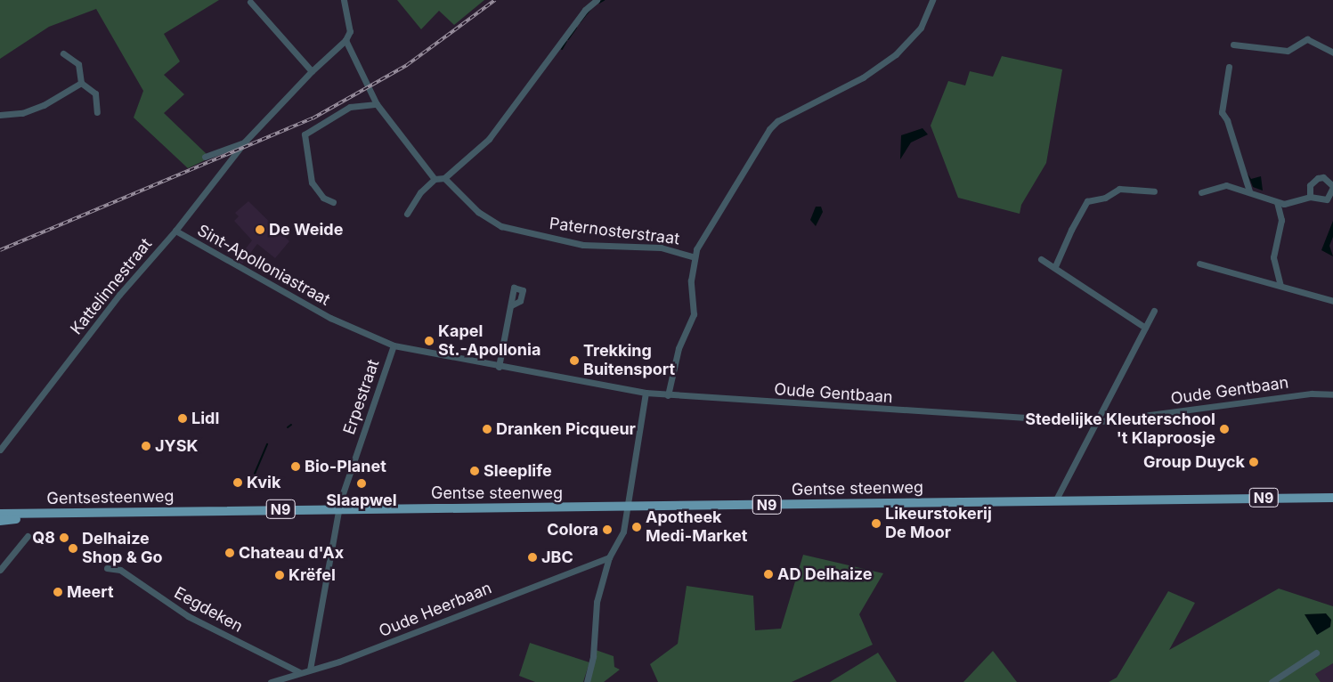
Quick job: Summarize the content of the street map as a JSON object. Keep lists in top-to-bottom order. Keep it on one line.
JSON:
{"streets":{"main road":["Gentse steenweg","Gentsesteenweg","N9"],"street":["Paternosterstraat","Sint-Apolloniastraat","Kattelinnestraat","Oude Gentbaan","Erpestraat","Eegdeken","Oude Heerbaan"]},"crossings":[["Sint-Apolloniastraat","Kattelinnestraat"],["Sint-Apolloniastraat","Oude Gentbaan"],["Oude Gentbaan","Erpestraat"],["Erpestraat","Gentse steenweg"],["Erpestraat","Oude Heerbaan"],["Gentse steenweg","Gentsesteenweg"],["Eegdeken","Oude Heerbaan"]],"places":["De Weide","Kapel St.-Apollonia","Trekking Buitensport","Lidl","Dranken Picqueur","Stedelijke Kleuterschool 't Klaproosje","JYSK","Group Duyck","Bio-Planet","Sleeplife","Kvik","Slaapwel","Likeurstokerij De Moor","Apotheek Medi-Market","Colora","Q8","Delhaize Shop & Go","Chateau d'Ax","JBC","AD Delhaize","Krëfel","Meert"]}
